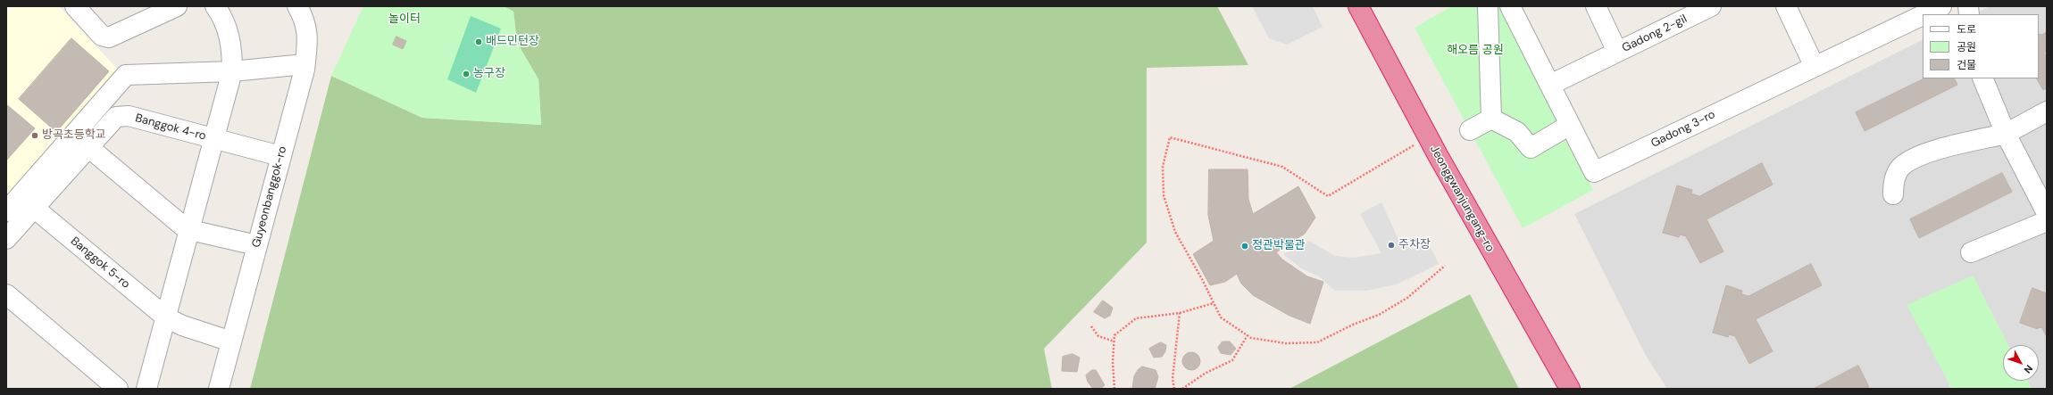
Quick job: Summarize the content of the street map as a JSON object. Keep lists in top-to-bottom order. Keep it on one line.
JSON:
{"streets":{"highway":["Jeonggwanjungang-ro"],"street":["Gadong 2-gil","Banggok 4-ro","Gadong 3-ro","Guyeonbanggok-ro","Banggok 5-ro"]},"crossings":[["Gadong 2-gil","Gadong 3-ro"],["Banggok 4-ro","Guyeonbanggok-ro"],["Banggok 4-ro","Banggok 5-ro"],["Guyeonbanggok-ro","Banggok 5-ro"]],"parks":["놀이터","해오름 공원"],"places":["배드민턴장","농구장","방곡초등학교","주차장","정관박물관"],"legend":["도로","공원","건물"],"north":"bottom right"}
